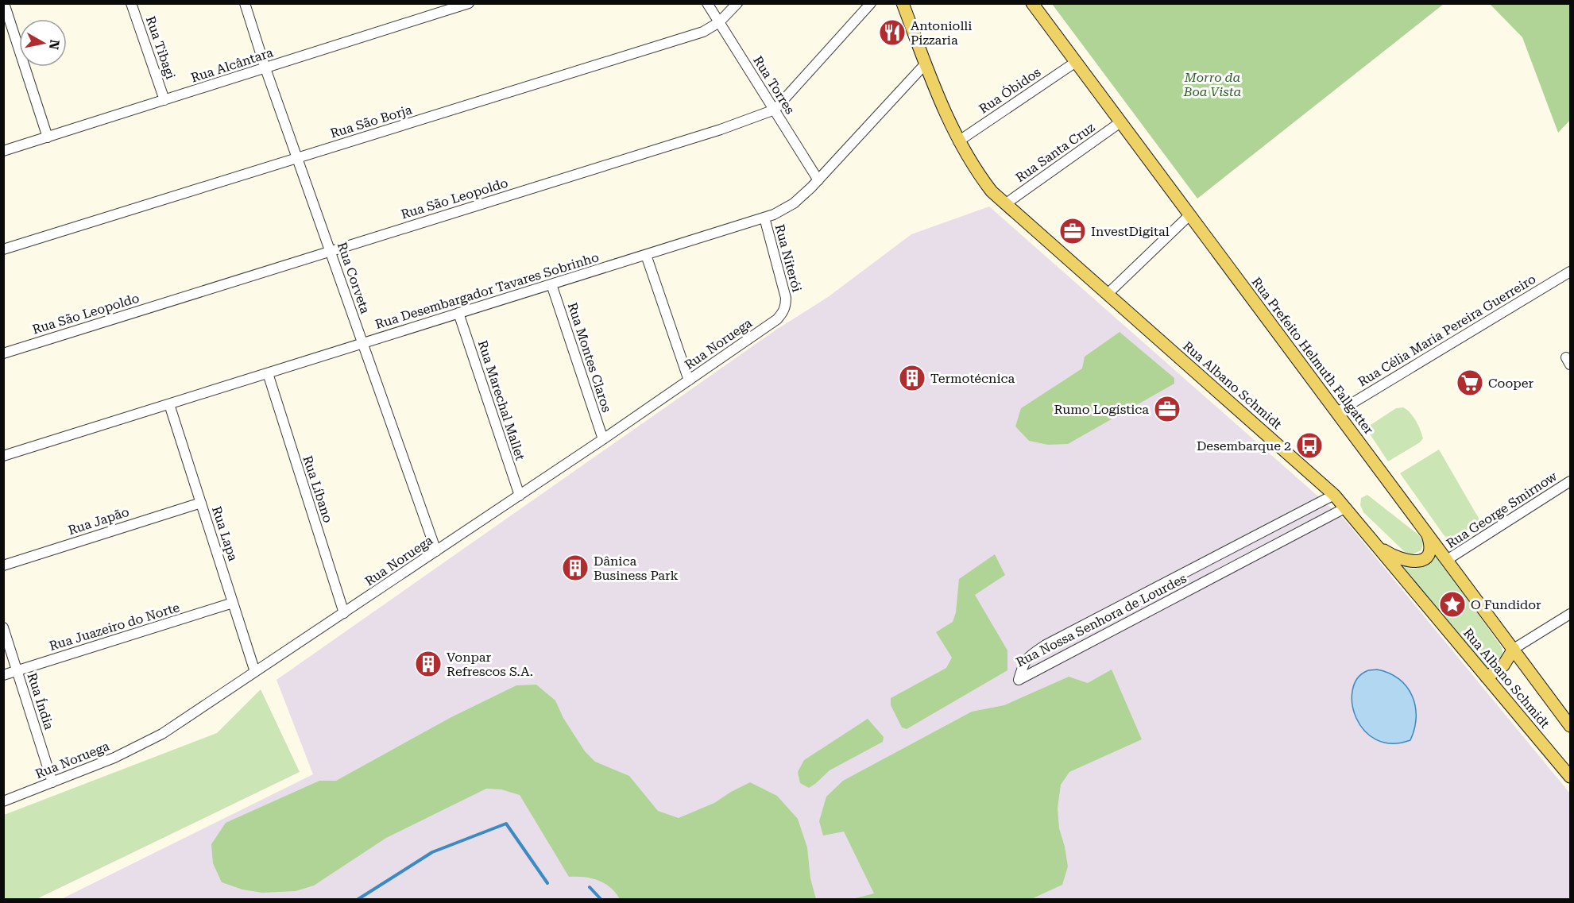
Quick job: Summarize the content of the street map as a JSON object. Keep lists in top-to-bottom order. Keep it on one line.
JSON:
{"streets":{"main road":["Rua Prefeito Helmuth Fallgatter","Rua Albano Schmidt"],"street":["Rua Tibagi","Rua Alcântara","Rua Torres","Rua Óbidos","Rua São Borja","Rua Santa Cruz","Rua São Leopoldo","Rua Niterói","Rua Corveta","Rua Desembargador Tavares Sobrinho","Rua Célia Maria Pereira Guerreiro","Rua Noruega","Rua Montes Claros","Rua Marechal Mallet","Rua Líbano","Rua George Smirnow","Rua Japão","Rua Lapa","Rua Nossa Senhora de Lourdes","Rua Juazeiro do Norte","Rua Índia"]},"crossings":[["Rua Tibagi","Rua Alcântara"],["Rua Alcântara","Rua Corveta"],["Rua Torres","Rua São Borja"],["Rua Torres","Rua São Leopoldo"],["Rua Torres","Rua Desembargador Tavares Sobrinho"],["Rua Óbidos","Rua Prefeito Helmuth Fallgatter"],["Rua Óbidos","Rua Albano Schmidt"],["Rua São Borja","Rua Corveta"],["Rua Santa Cruz","Rua Prefeito Helmuth Fallgatter"],["Rua Santa Cruz","Rua Albano Schmidt"],["Rua São Leopoldo","Rua Corveta"],["Rua Niterói","Rua Desembargador Tavares Sobrinho"],["Rua Niterói","Rua Noruega"],["Rua Corveta","Rua Desembargador Tavares Sobrinho"],["Rua Corveta","Rua Noruega"],["Rua Desembargador Tavares Sobrinho","Rua Montes Claros"],["Rua Desembargador Tavares Sobrinho","Rua Albano Schmidt"],["Rua Desembargador Tavares Sobrinho","Rua Marechal Mallet"],["Rua Desembargador Tavares Sobrinho","Rua Líbano"],["Rua Desembargador Tavares Sobrinho","Rua Lapa"],["Rua Célia Maria Pereira Guerreiro","Rua Prefeito Helmuth Fallgatter"],["Rua Noruega","Rua Montes Claros"],["Rua Noruega","Rua Marechal Mallet"],["Rua Noruega","Rua Líbano"],["Rua Noruega","Rua Lapa"],["Rua Noruega","Rua Índia"],["Rua Prefeito Helmuth Fallgatter","Rua George Smirnow"],["Rua Albano Schmidt","Rua Nossa Senhora de Lourdes"],["Rua Japão","Rua Lapa"],["Rua Lapa","Rua Juazeiro do Norte"],["Rua Juazeiro do Norte","Rua Índia"]],"parks":["Morro da Boa Vista"],"places":{"restaurant":["Antoniolli Pizzaria"],"office":["InvestDigital","Rumo Logística"],"building":["Termotécnica","Dânica Business Park","Vonpar Refrescos S.A."],"supermarket":["Cooper"],"bus stop":["Desembarque 2"],"place":["O Fundidor"]},"north":"right"}
